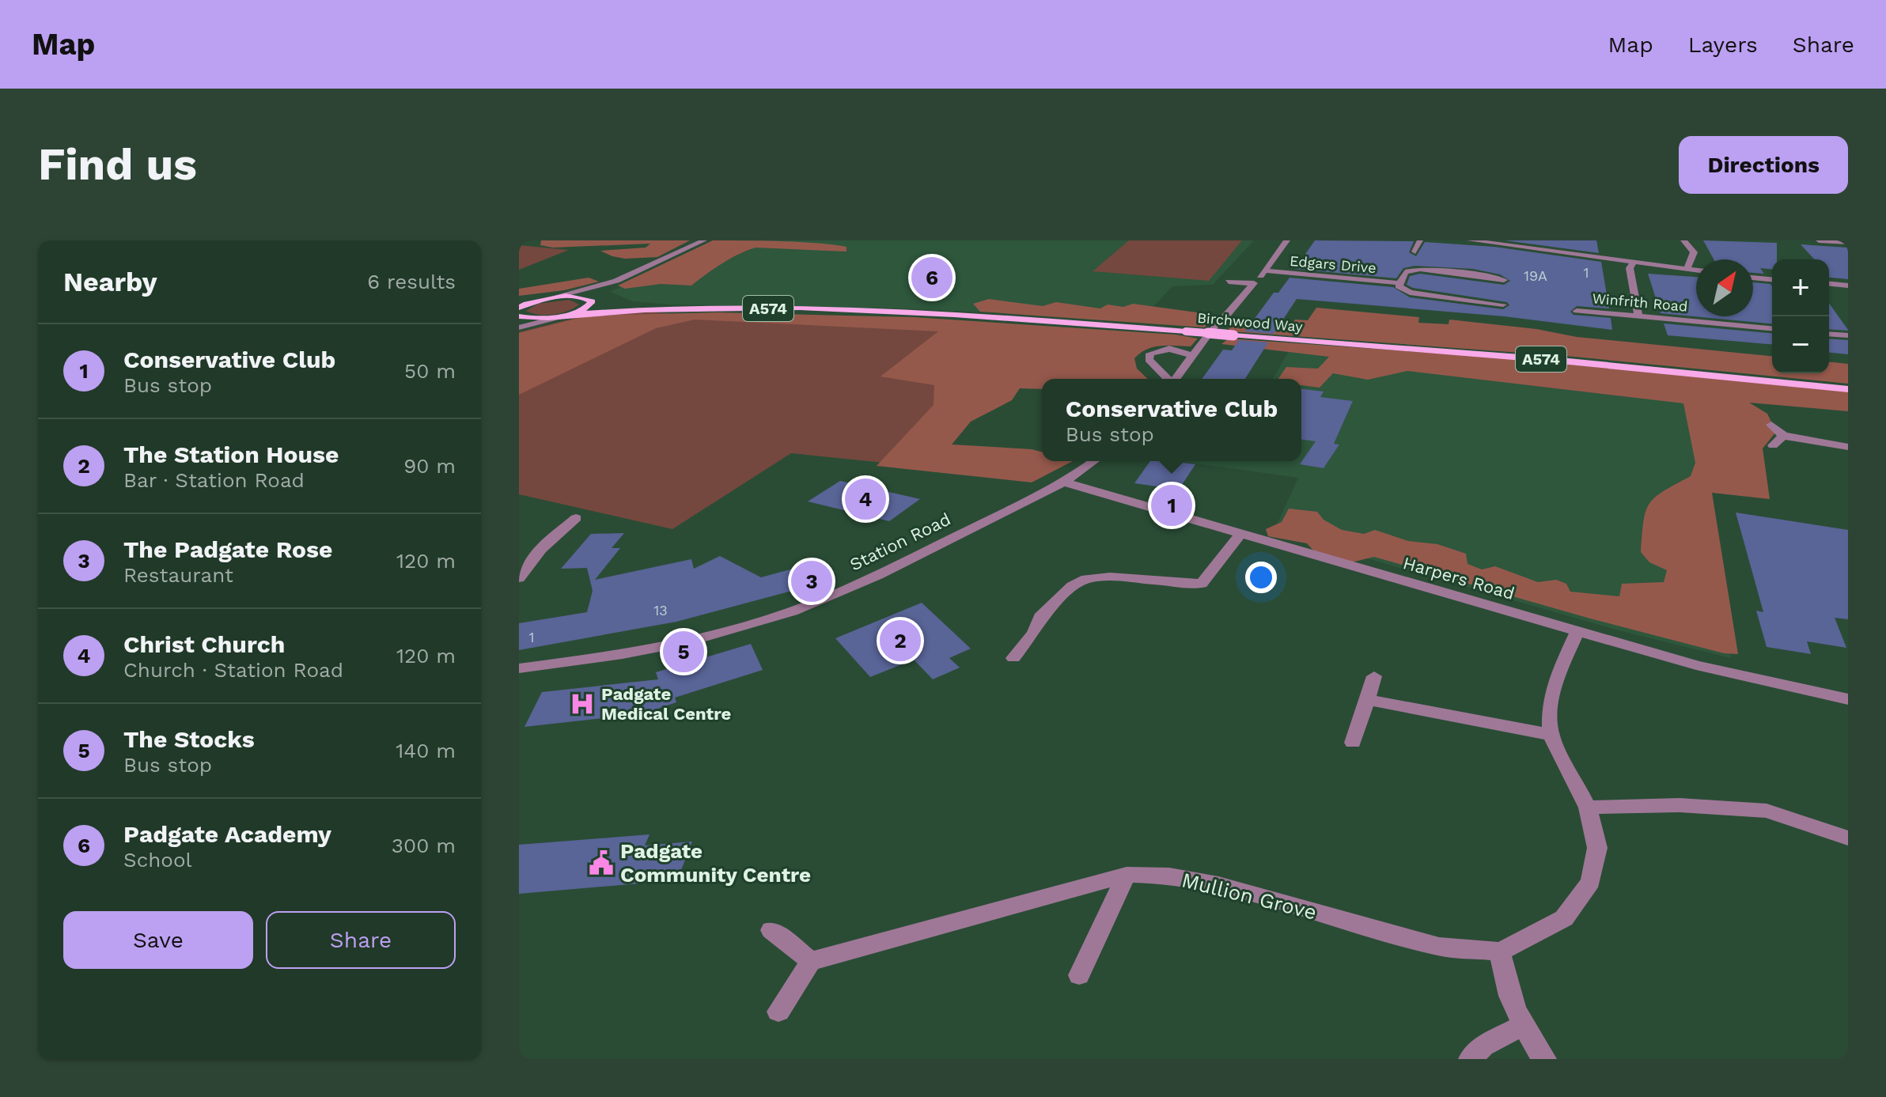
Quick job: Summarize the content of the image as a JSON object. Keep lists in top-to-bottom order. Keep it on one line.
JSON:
{"streets":{"main road":["A574","Birchwood Way"],"street":["Edgars Drive","Winfrith Road","Station Road","Harpers Road","Mullion Grove"]},"crossings":[["A574","Birchwood Way"],["Station Road","Harpers Road"]],"places":{"hospital":["Padgate Medical Centre"],"public building":["Padgate Community Centre"]},"house_numbers":["1","19A","13","1"],"north":"top right","page":{"header":"Map","nav":["Map","Layers","Share"],"buttons":["Directions",["Save","Share"]],"title":"Find us","heading":["Nearby","6 results"],"pins":["6","4","1","3","2","5"],"map_buttons":["+","−"],"list":[{"mark":"1","name":"Conservative Club","note":"Bus stop","value":"50 m"},{"mark":"2","name":"The Station House","note":"Bar · Station Road","value":"90 m"},{"mark":"3","name":"The Padgate Rose","note":"Restaurant","value":"120 m"},{"mark":"4","name":"Christ Church","note":"Church · Station Road","value":"120 m"},{"mark":"5","name":"The Stocks","note":"Bus stop","value":"140 m"},{"mark":"6","name":"Padgate Academy","note":"School","value":"300 m"}],"popup":["Conservative Club","Bus stop"]}}
